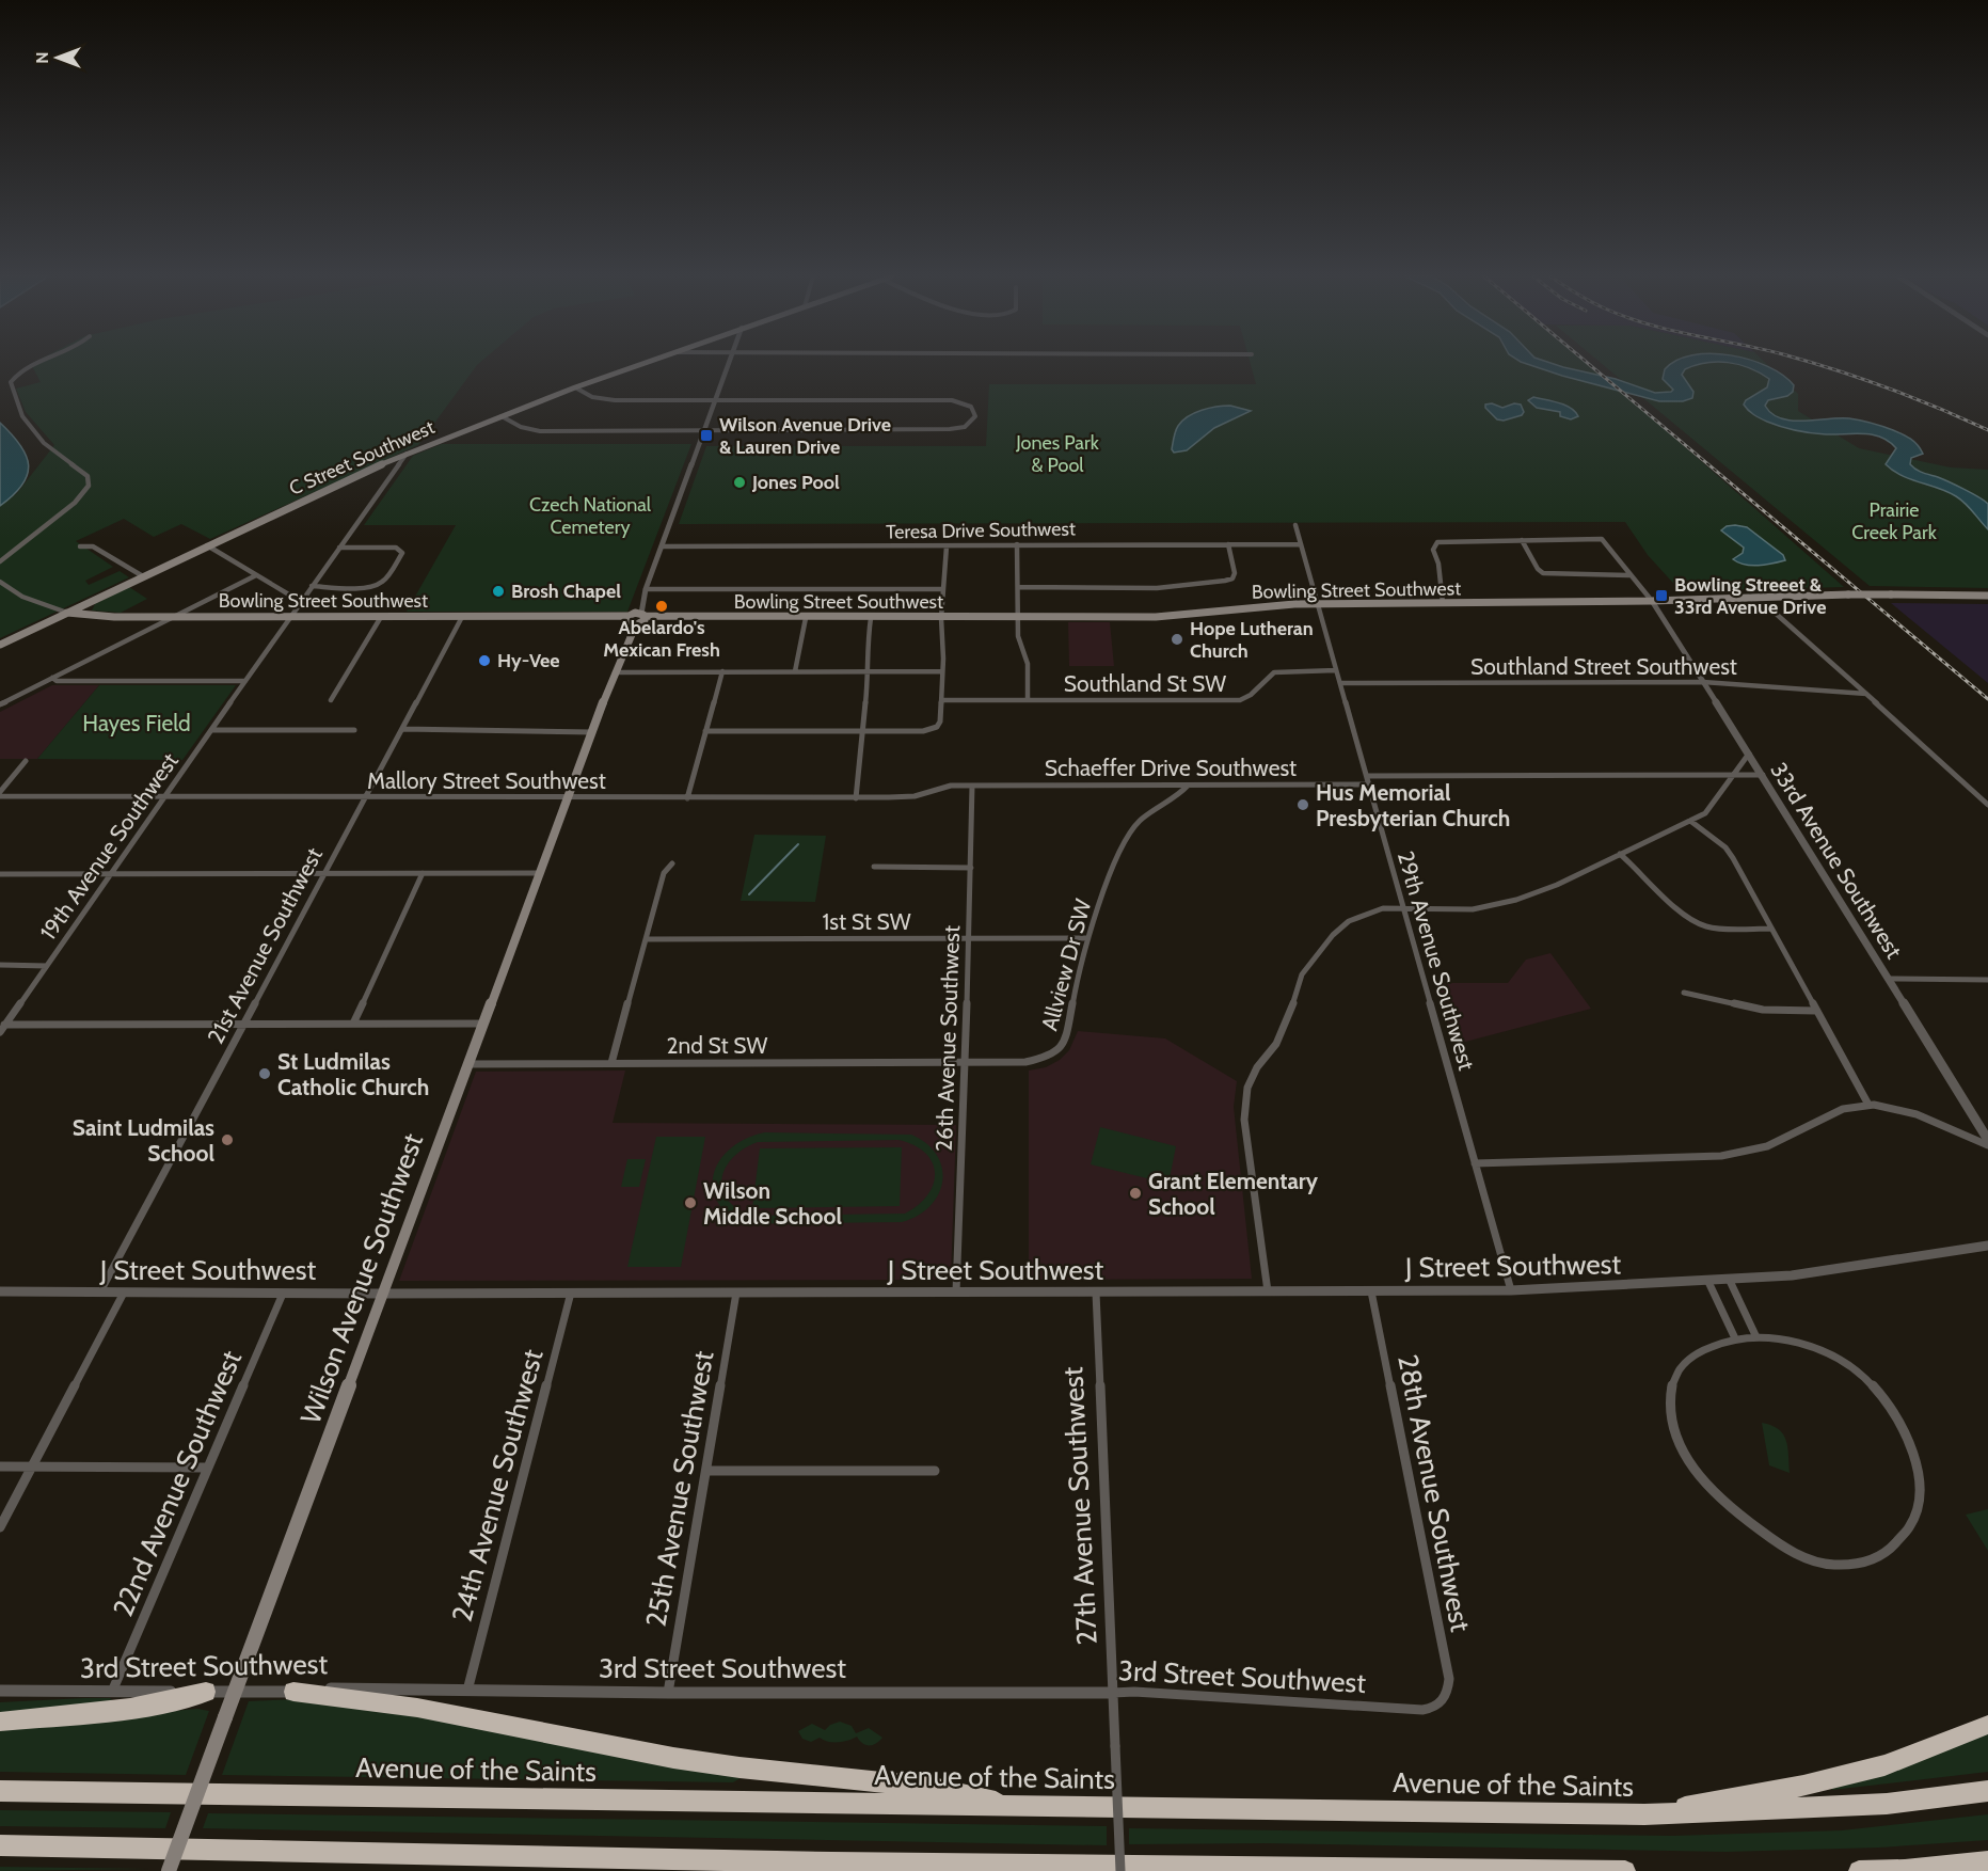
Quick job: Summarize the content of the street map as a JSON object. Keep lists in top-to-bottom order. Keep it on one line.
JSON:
{"streets":{"highway":["Avenue of the Saints"],"main road":["C Street Southwest","Bowling Street Southwest","Wilson Avenue Southwest"],"street":["Teresa Drive Southwest","Southland Street Southwest","Southland St SW","Schaeffer Drive Southwest","Mallory Street Southwest","19th Avenue Southwest","33rd Avenue Southwest","1st St SW","21st Avenue Southwest","29th Avenue Southwest","Allview Dr SW","26th Avenue Southwest","2nd St SW","J Street Southwest","22nd Avenue Southwest","24th Avenue Southwest","25th Avenue Southwest","28th Avenue Southwest","27th Avenue Southwest","3rd Street Southwest"]},"crossings":[["C Street Southwest","Bowling Street Southwest"],["C Street Southwest","19th Avenue Southwest"],["Teresa Drive Southwest","29th Avenue Southwest"],["Bowling Street Southwest","19th Avenue Southwest"],["Bowling Street Southwest","33rd Avenue Southwest"],["Bowling Street Southwest","21st Avenue Southwest"],["Bowling Street Southwest","29th Avenue Southwest"],["Bowling Street Southwest","Wilson Avenue Southwest"],["Southland Street Southwest","33rd Avenue Southwest"],["Southland Street Southwest","29th Avenue Southwest"],["Southland St SW","29th Avenue Southwest"],["Schaeffer Drive Southwest","Mallory Street Southwest"],["Schaeffer Drive Southwest","29th Avenue Southwest"],["Schaeffer Drive Southwest","Allview Dr SW"],["Schaeffer Drive Southwest","26th Avenue Southwest"],["Mallory Street Southwest","19th Avenue Southwest"],["Mallory Street Southwest","21st Avenue Southwest"],["Mallory Street Southwest","26th Avenue Southwest"],["Mallory Street Southwest","Wilson Avenue Southwest"],["1st St SW","Allview Dr SW"],["1st St SW","26th Avenue Southwest"],["21st Avenue Southwest","J Street Southwest"],["29th Avenue Southwest","J Street Southwest"],["Allview Dr SW","26th Avenue Southwest"],["Allview Dr SW","2nd St SW"],["26th Avenue Southwest","2nd St SW"],["26th Avenue Southwest","J Street Southwest"],["2nd St SW","Wilson Avenue Southwest"],["J Street Southwest","Wilson Avenue Southwest"],["J Street Southwest","22nd Avenue Southwest"],["J Street Southwest","24th Avenue Southwest"],["J Street Southwest","25th Avenue Southwest"],["J Street Southwest","28th Avenue Southwest"],["J Street Southwest","27th Avenue Southwest"],["Wilson Avenue Southwest","3rd Street Southwest"],["22nd Avenue Southwest","3rd Street Southwest"],["24th Avenue Southwest","3rd Street Southwest"],["25th Avenue Southwest","3rd Street Southwest"],["28th Avenue Southwest","3rd Street Southwest"],["27th Avenue Southwest","3rd Street Southwest"]],"parks":["Jones Park & Pool","Czech National Cemetery","Prairie Creek Park","Hayes Field"],"places":{"transit":["Wilson Avenue Drive & Lauren Drive","Bowling Streeet & 33rd Avenue Drive"],"other":["Jones Pool","Brosh Chapel","Abelardo's Mexican Fresh","Hope Lutheran Church","Hy-Vee","Hus Memorial Presbyterian Church","St Ludmilas Catholic Church","Saint Ludmilas School","Grant Elementary School","Wilson Middle School"]},"north":"left"}
